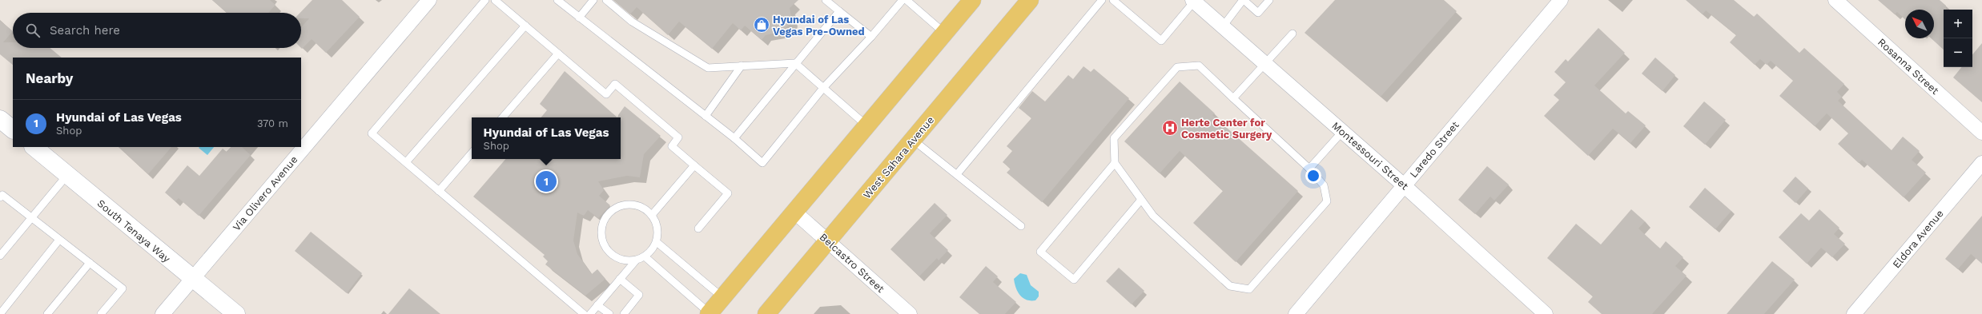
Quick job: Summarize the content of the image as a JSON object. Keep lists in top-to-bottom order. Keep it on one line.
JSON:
{"streets":{"main road":["West Sahara Avenue"],"street":["Rosanna Street","Laredo Street","Montessouri Street","Via Olivero Avenue","South Tenaya Way","Eldora Avenue","Belcastro Street"]},"crossings":[["Laredo Street","Montessouri Street"],["West Sahara Avenue","Belcastro Street"],["Via Olivero Avenue","South Tenaya Way"]],"places":{"shop":["Hyundai of Las Vegas Pre-Owned"],"hospital":["Herte Center for Cosmetic Surgery"]},"north":"top left","page":{"map_buttons":["+","−"],"search":"Search here","heading":"Nearby","list":[{"mark":"1","name":"Hyundai of Las Vegas","note":"Shop","value":"370 m"}],"popup":["Hyundai of Las Vegas","Shop"],"pins":"1"}}
